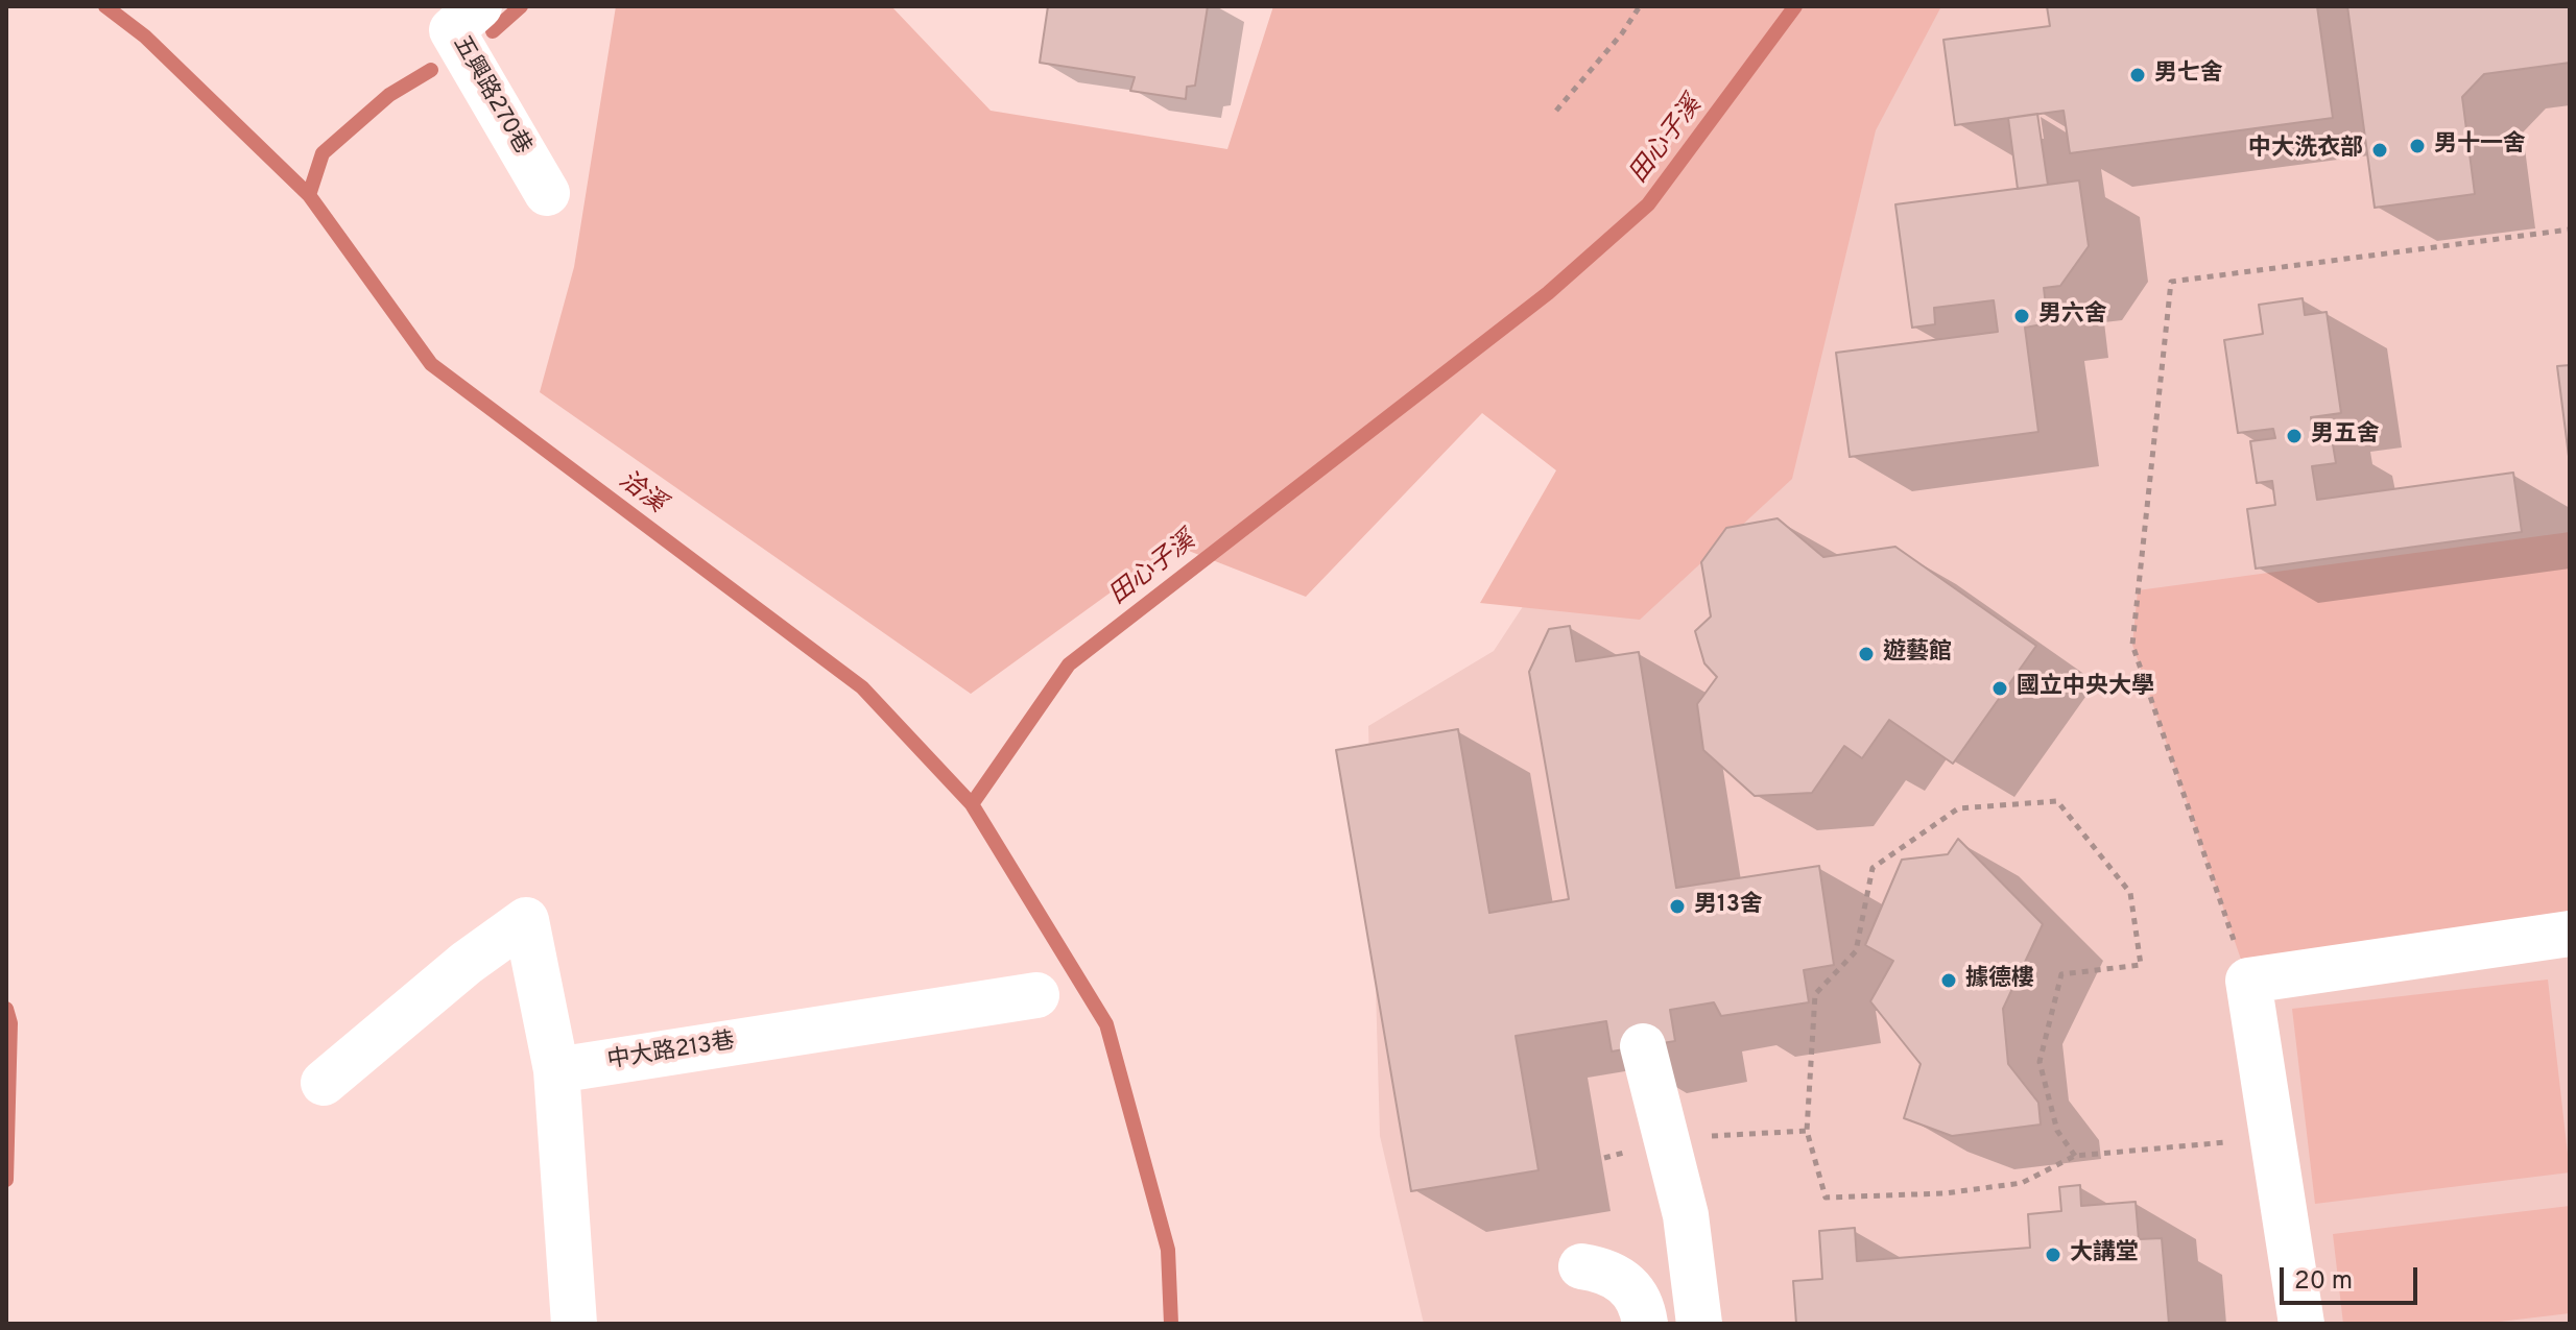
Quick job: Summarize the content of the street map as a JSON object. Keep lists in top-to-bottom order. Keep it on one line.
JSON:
{"streets":{"street":["五興路270巷","中大路213巷"]},"water":["田心子溪","洽溪"],"places":["男七舍","男十一舍","中大洗衣部","男六舍","男五舍","遊藝館","國立中央大學","男13舍","據德樓","大講堂"],"scale_bar":"20 m"}
